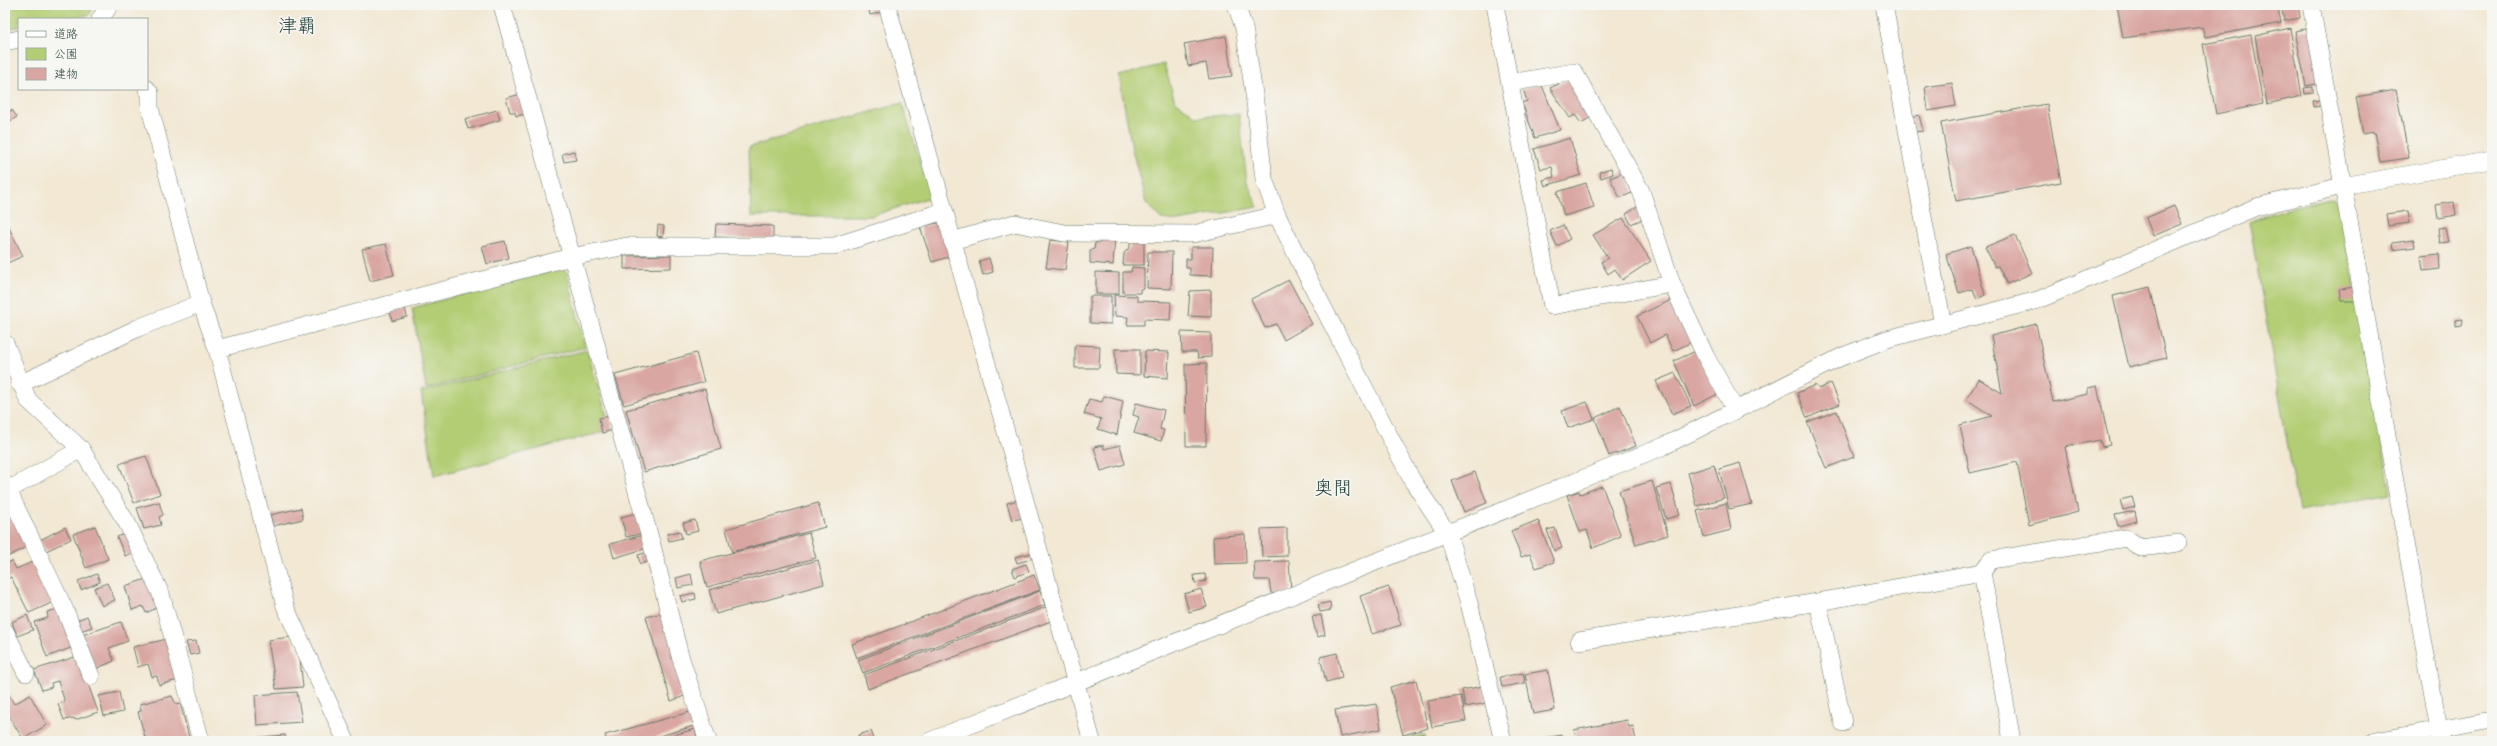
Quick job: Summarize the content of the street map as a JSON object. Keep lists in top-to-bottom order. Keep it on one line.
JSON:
{"districts":["津覇","奥間"],"legend":["道路","公園","建物"]}
